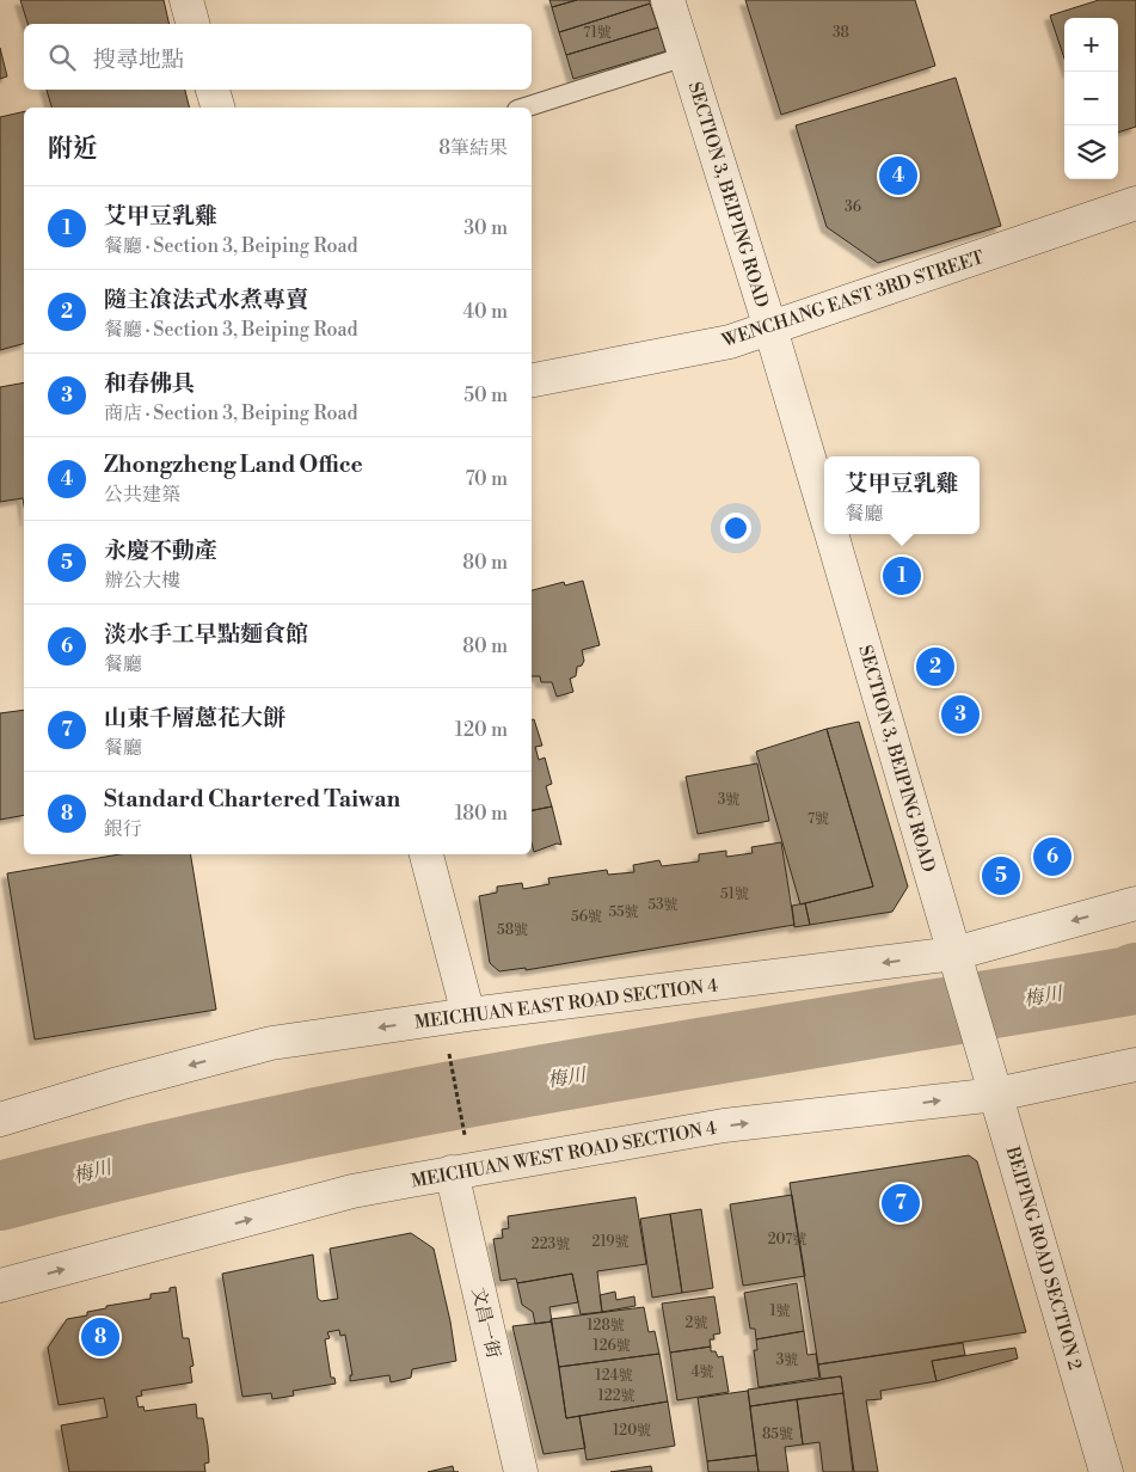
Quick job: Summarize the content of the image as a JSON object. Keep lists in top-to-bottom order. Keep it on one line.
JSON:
{"streets":{"street":["SECTION 3, BEIPING ROAD","WENCHANG EAST 3RD STREET","MEICHUAN EAST ROAD SECTION 4","MEICHUAN WEST ROAD SECTION 4","BEIPING ROAD SECTION 2","文昌一街"]},"crossings":[["SECTION 3, BEIPING ROAD","WENCHANG EAST 3RD STREET"],["SECTION 3, BEIPING ROAD","MEICHUAN EAST ROAD SECTION 4"],["SECTION 3, BEIPING ROAD","BEIPING ROAD SECTION 2"],["MEICHUAN WEST ROAD SECTION 4","BEIPING ROAD SECTION 2"],["MEICHUAN WEST ROAD SECTION 4","文昌一街"]],"one_way":["MEICHUAN EAST ROAD SECTION 4","MEICHUAN WEST ROAD SECTION 4"],"water":["梅川"],"house_numbers":["71號","38","36","3號","7號","51號","53號","55號","56號","58號","207號","219號","223號","1號","2號","128號","126號","3號","4號","124號","122號","120號","85號"],"page":{"map_buttons":["+","−"],"search":"搜尋地點","heading":["附近","8筆結果"],"pins":["4","1","2","3","6","5","7","8"],"list":[{"mark":"1","name":"艾甲豆乳雞","note":"餐廳 · Section 3, Beiping Road","value":"30 m"},{"mark":"2","name":"隨主飡法式水煮專賣","note":"餐廳 · Section 3, Beiping Road","value":"40 m"},{"mark":"3","name":"和春佛具","note":"商店 · Section 3, Beiping Road","value":"50 m"},{"mark":"4","name":"Zhongzheng Land Office","note":"公共建築","value":"70 m"},{"mark":"5","name":"永慶不動產","note":"辦公大樓","value":"80 m"},{"mark":"6","name":"淡水手工早點麵食館","note":"餐廳","value":"80 m"},{"mark":"7","name":"山東千層蔥花大餅","note":"餐廳","value":"120 m"},{"mark":"8","name":"Standard Chartered Taiwan","note":"銀行","value":"180 m"}],"popup":["艾甲豆乳雞","餐廳"]}}
